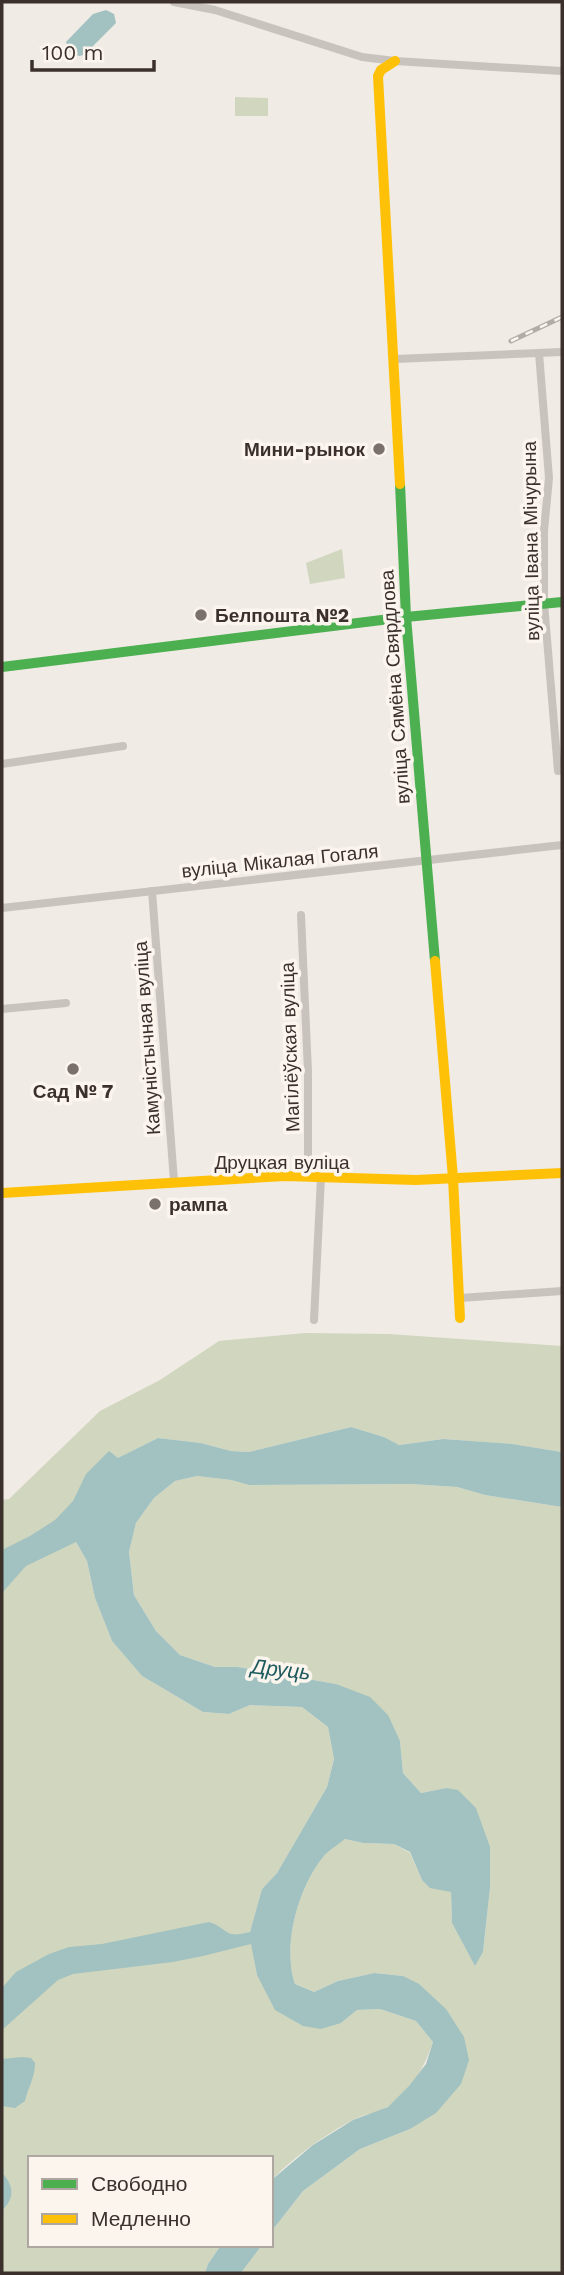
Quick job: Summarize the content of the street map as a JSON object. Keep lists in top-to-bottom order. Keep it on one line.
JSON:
{"streets":{"street":["вуліца Івана Мічурына","вуліца Сямёна Свярдлова","вуліца Мікалая Гогаля","Камуністычная вуліца","Магілёўская вуліца","Друцкая вуліца"]},"crossings":[["вуліца Сямёна Свярдлова","вуліца Мікалая Гогаля"],["вуліца Сямёна Свярдлова","Друцкая вуліца"],["вуліца Мікалая Гогаля","Камуністычная вуліца"],["Камуністычная вуліца","Друцкая вуліца"],["Магілёўская вуліца","Друцкая вуліца"]],"water":["Друць"],"places":["Мини-рынок","Белпошта №2","Сад № 7","рампа"],"legend":["Свободно","Медленно"],"scale_bar":"100 m"}
